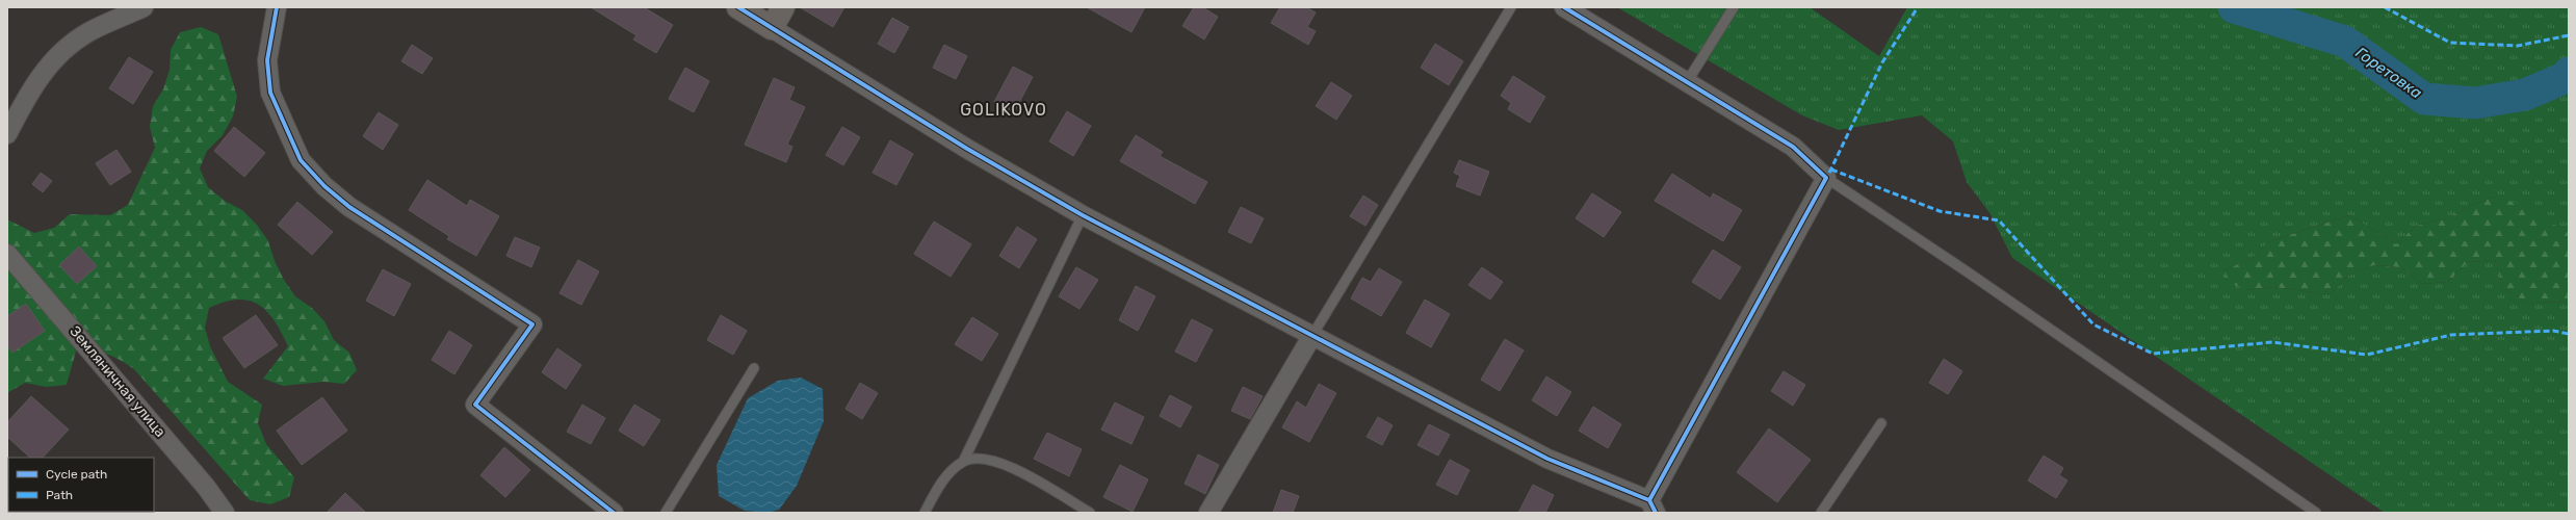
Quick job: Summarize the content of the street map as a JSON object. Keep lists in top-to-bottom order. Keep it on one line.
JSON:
{"streets":{"street":["Земляничная улица"]},"districts":["GOLIKOVO"],"water":["Горетовка"],"legend":["Cycle path","Path"]}
